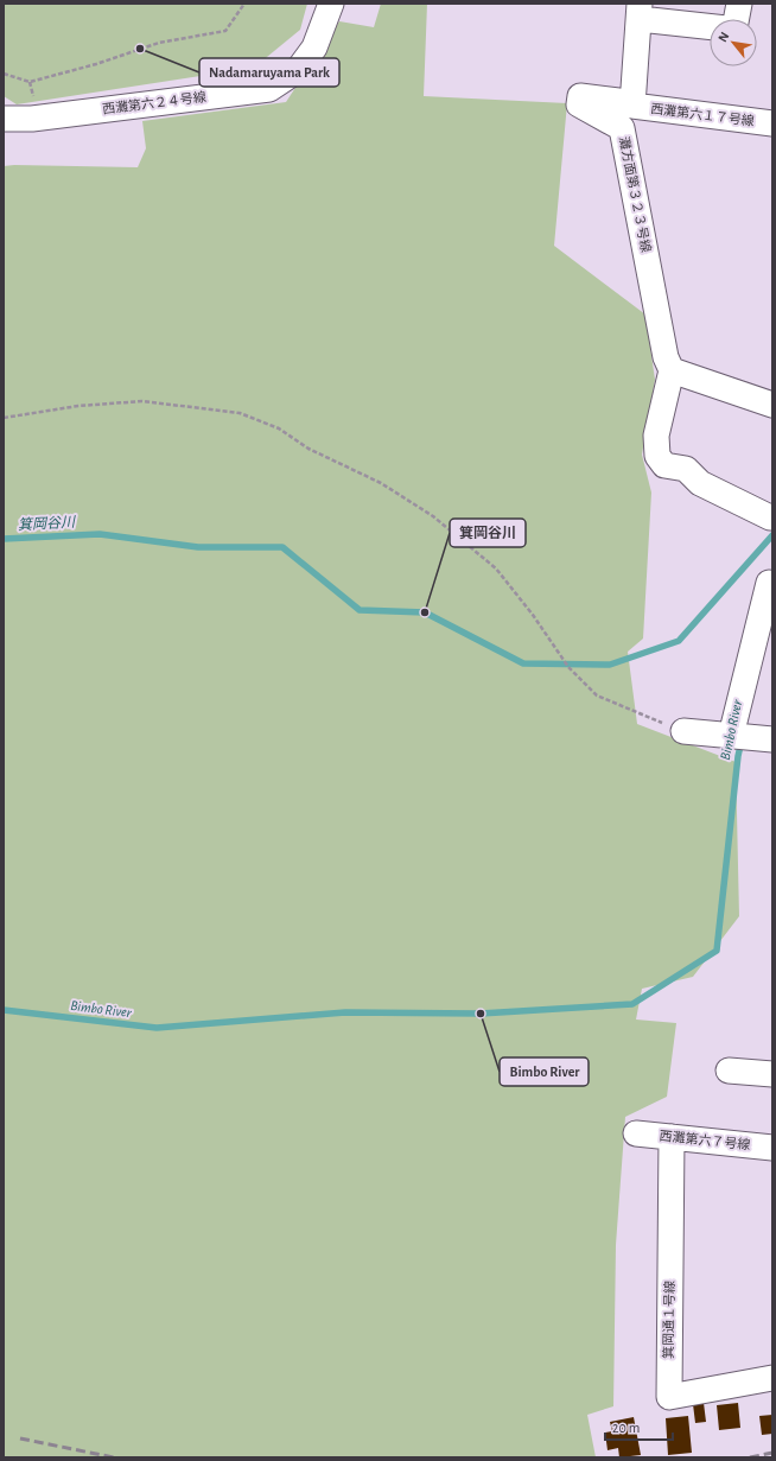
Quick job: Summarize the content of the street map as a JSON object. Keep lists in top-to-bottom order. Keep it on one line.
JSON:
{"streets":{"street":["西灘第六２４号線","西灘第六１７号線","灘方面第３２３号線","西灘第六７号線","箕岡通１号線"]},"crossings":[["西灘第六１７号線","灘方面第３２３号線"],["西灘第六７号線","箕岡通１号線"]],"water":["箕岡谷川","Bimbo River"],"places":["Nadamaruyama Park","箕岡谷川","Bimbo River"],"scale_bar":"20 m","north":"top left"}
